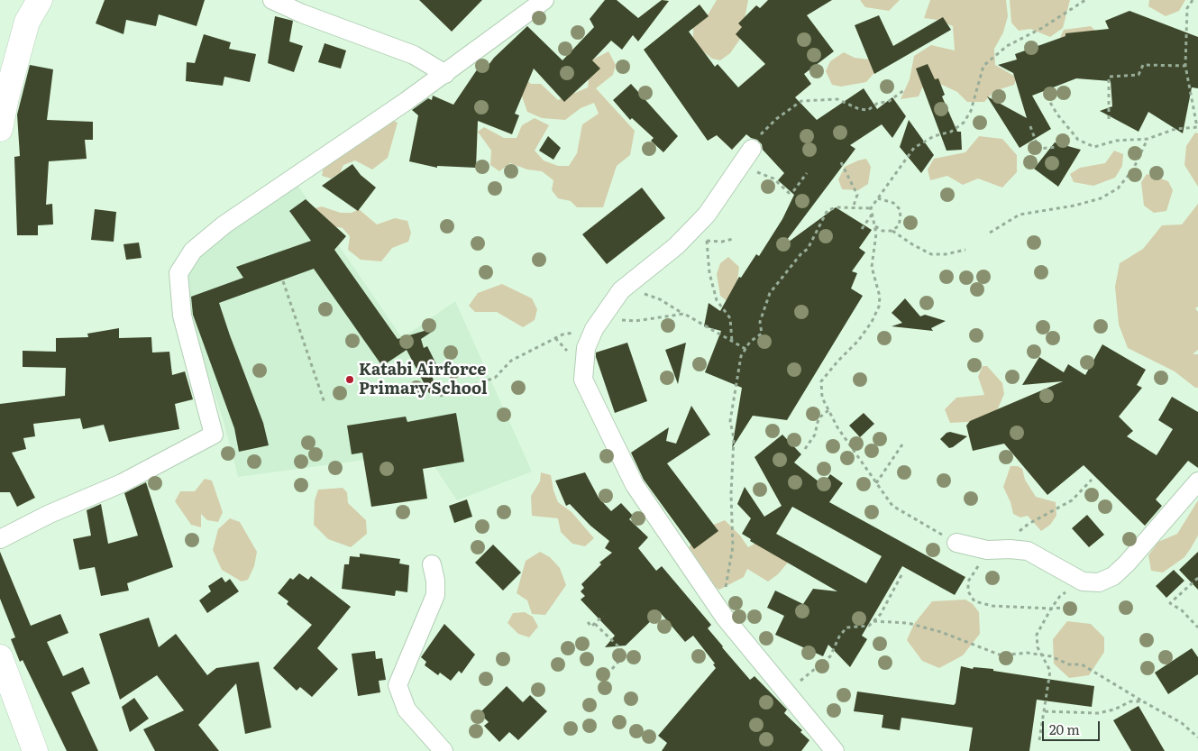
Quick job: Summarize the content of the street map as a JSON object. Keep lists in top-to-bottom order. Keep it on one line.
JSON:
{"places":["Katabi Airforce Primary School"],"scale_bar":"20 m"}
